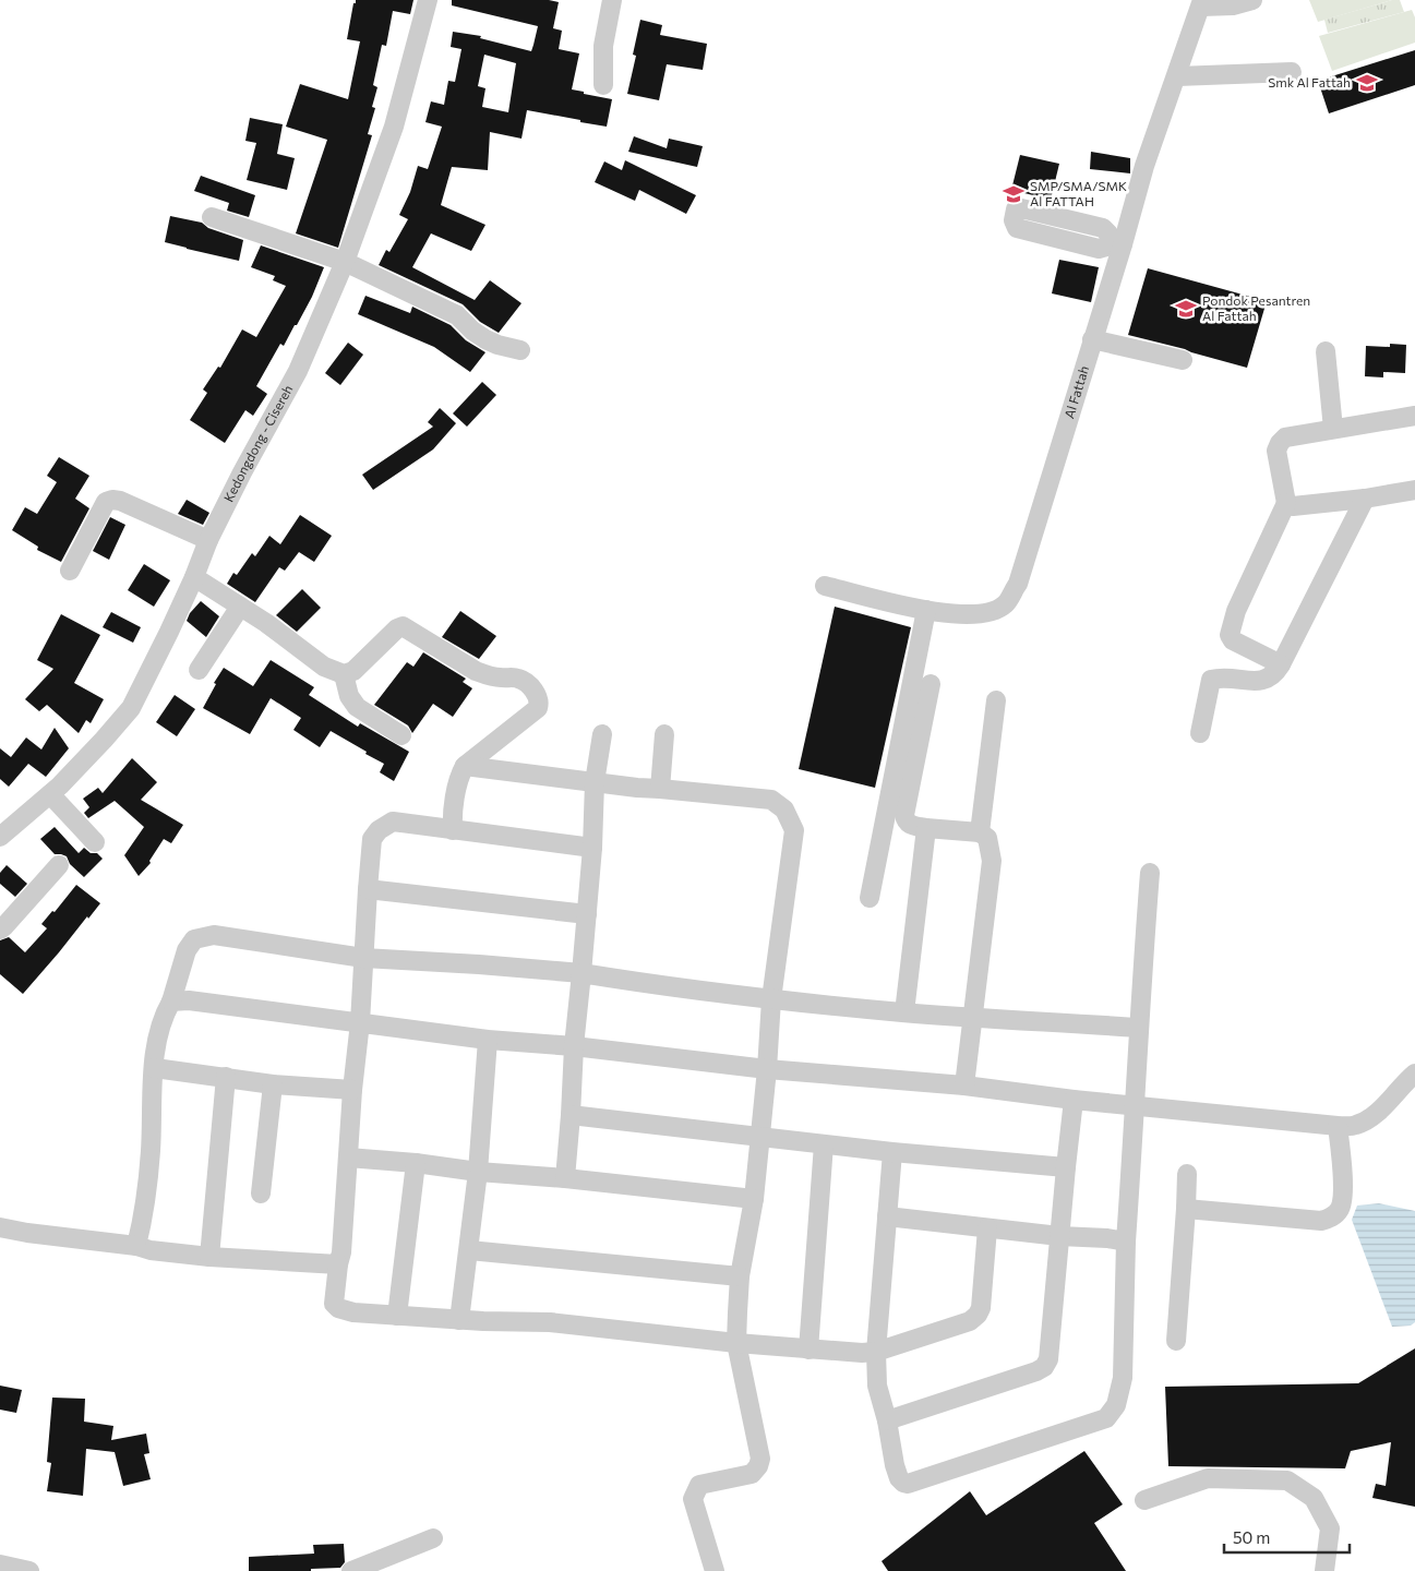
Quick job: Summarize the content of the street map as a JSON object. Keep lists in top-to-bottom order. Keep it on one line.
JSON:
{"streets":{"street":["Al Fattah","Kedongdong - Cisereh"]},"places":{"school or university":["Smk Al Fattah","SMP/SMA/SMK Al FATTAH","Pondok Pesantren Al Fattah"]},"scale_bar":"50 m"}
